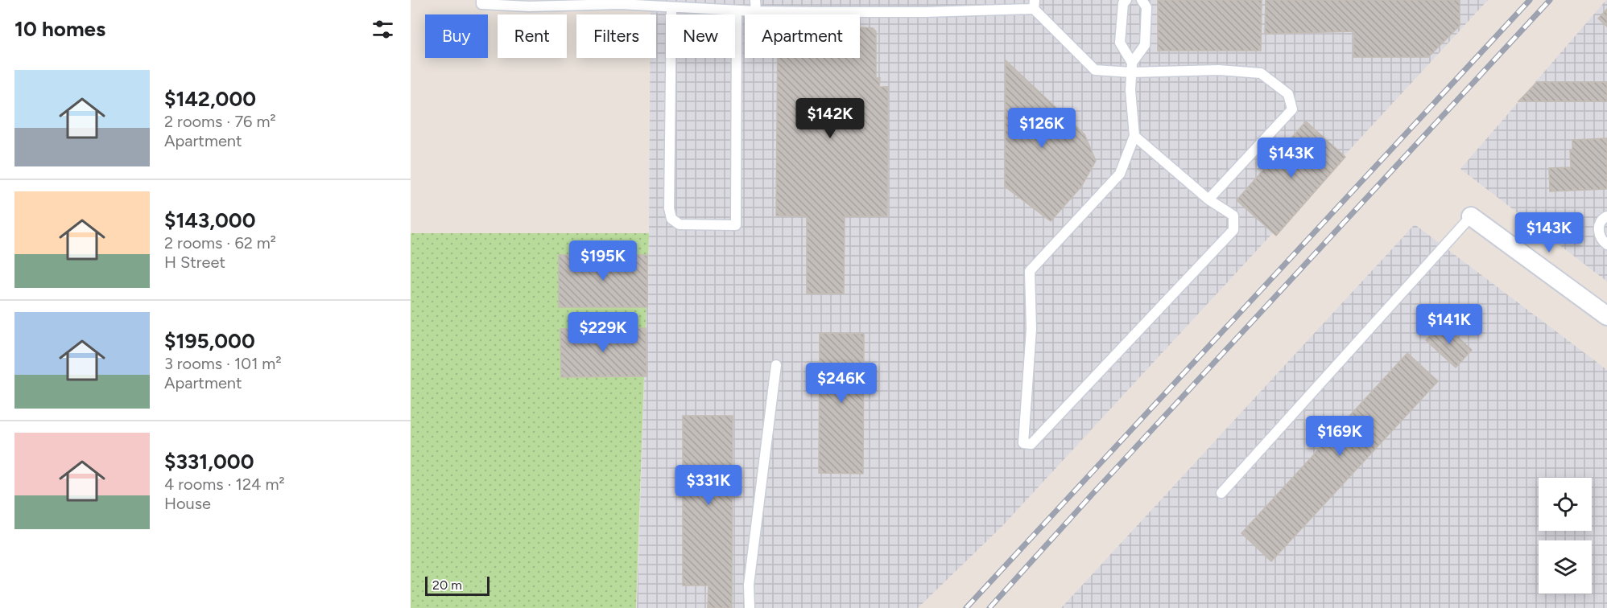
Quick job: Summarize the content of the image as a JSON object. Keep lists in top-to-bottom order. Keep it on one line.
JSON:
{"scale_bar":"20 m","page":{"heading":"10 homes","chip":["Buy","Rent","Filters","New","Apartment"],"list":[{"name":"$142,000","note":"2 rooms · 76 m² · Apartment"},{"name":"$143,000","note":"2 rooms · 62 m² · H Street"},{"name":"$195,000","note":"3 rooms · 101 m² · Apartment"},{"name":"$331,000","note":"4 rooms · 124 m² · House"}],"price":["$142K","$126K","$143K","$143K","$195K","$141K","$229K","$246K","$169K","$331K"],"scale":"20 m"}}
